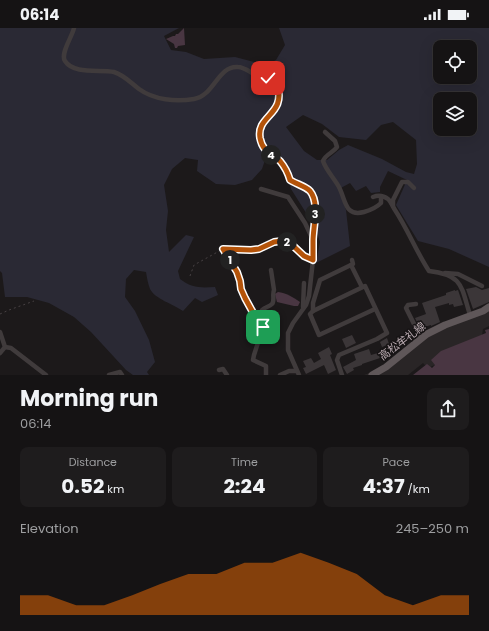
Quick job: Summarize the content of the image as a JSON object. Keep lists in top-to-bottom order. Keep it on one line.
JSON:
{"streets":{"main road":["高松牟礼線"]},"page":{"status":"06:14","pins":["4","3","2","1"],"heading":["Morning run","06:14"],"stats":[["Distance","0.52 km"],["Time","2:24"],["Pace","4:37 /km"]],"chart":["Elevation","245–250 m"]}}
